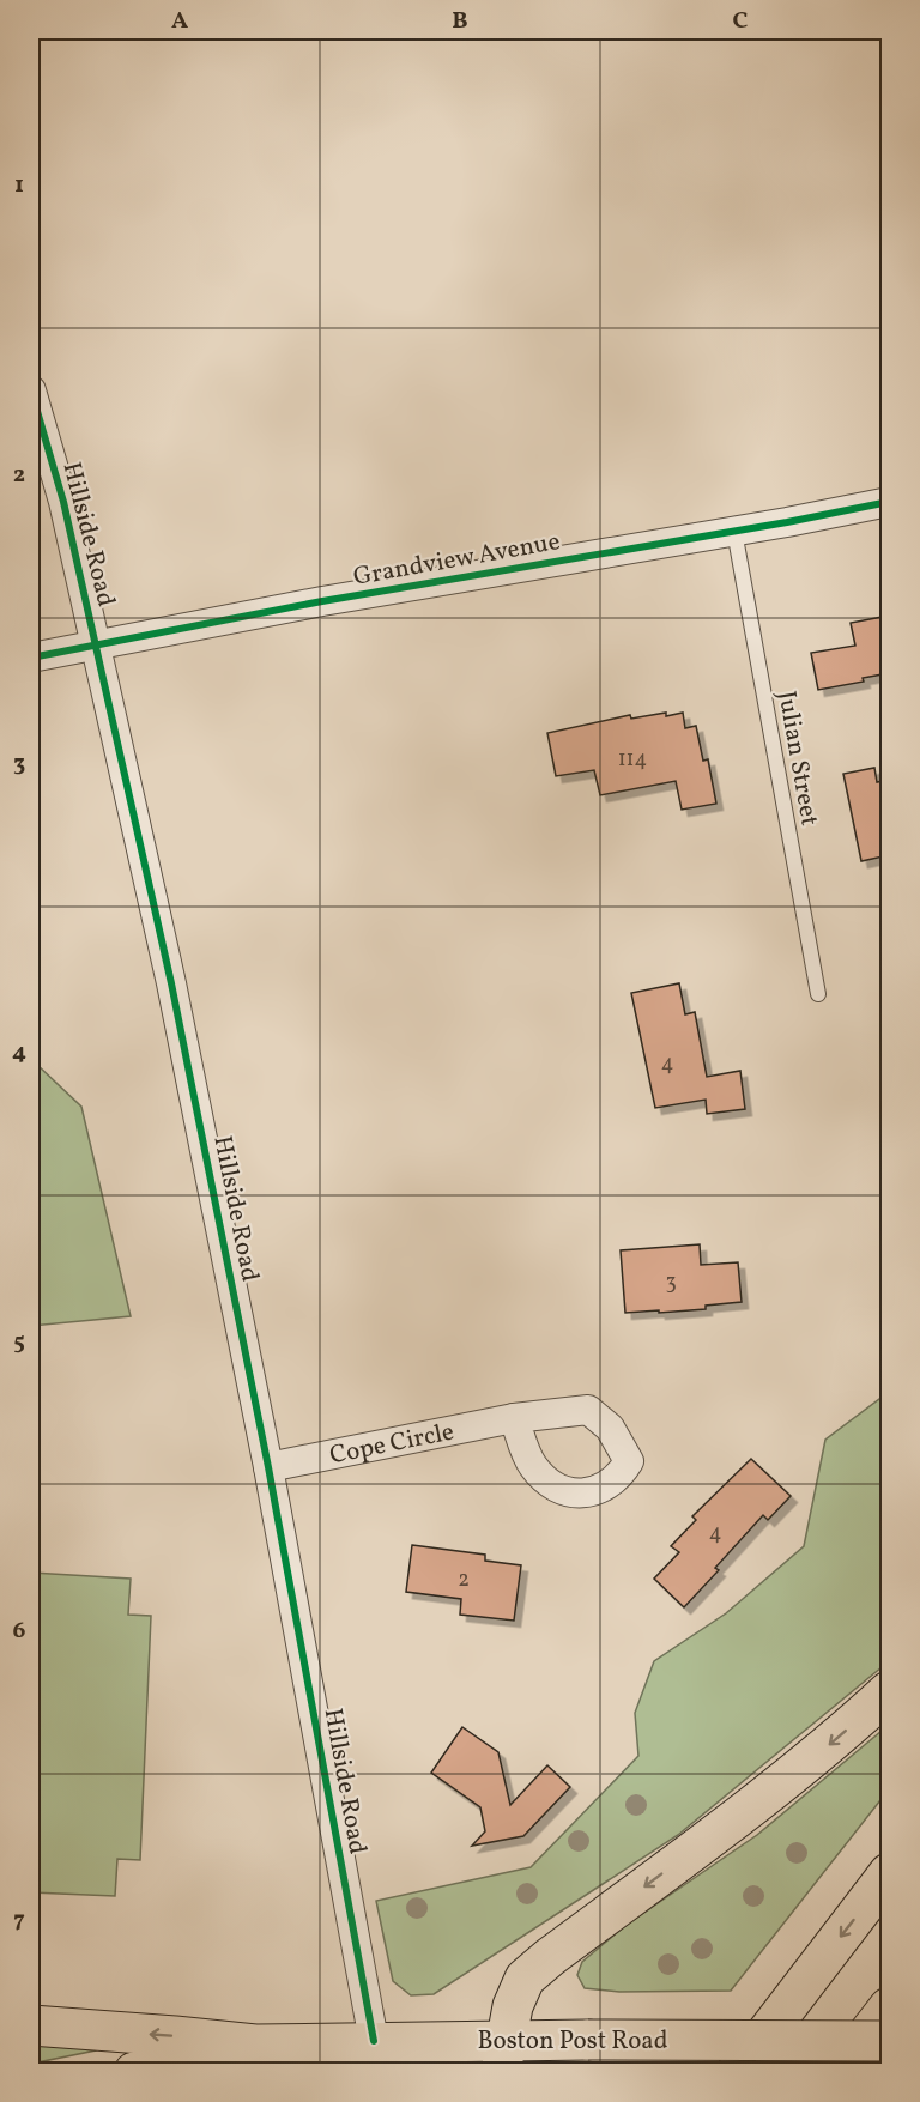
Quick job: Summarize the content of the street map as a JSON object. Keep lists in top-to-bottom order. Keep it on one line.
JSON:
{"streets":{"main road":["Boston Post Road"],"street":["Hillside Road","Grandview Avenue","Cope Circle"],"lane":["Julian Street"]},"crossings":[["Hillside Road","Grandview Avenue"],["Hillside Road","Cope Circle"],["Hillside Road","Boston Post Road"],["Grandview Avenue","Julian Street"]],"house_numbers":["114","4","3","4","2"],"grid":{"columns":["A","B","C"],"rows":["1","2","3","4","5","6","7"]}}
